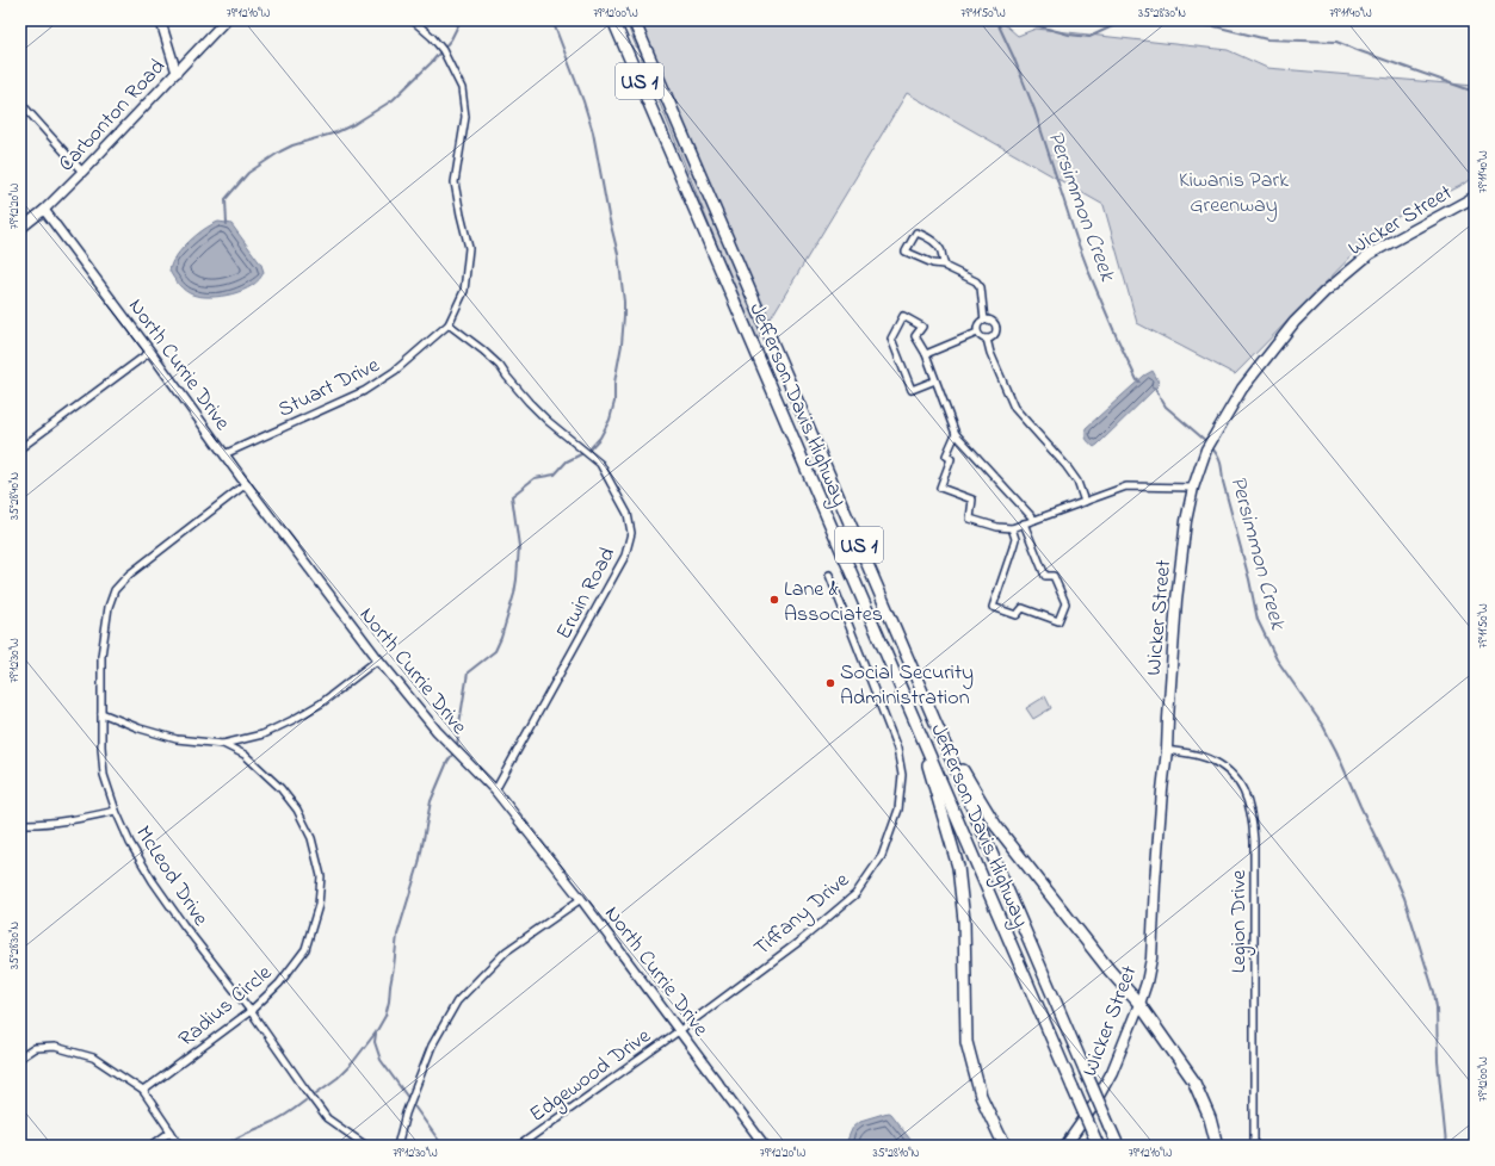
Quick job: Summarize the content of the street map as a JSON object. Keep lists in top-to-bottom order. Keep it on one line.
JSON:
{"streets":{"highway":["US 1","Jefferson Davis Highway"],"main road":["Wicker Street"],"street":["Carbonton Road","North Currie Drive","Stuart Drive","Erwin Road","McLeod Drive","Tiffany Drive","Legion Drive","Radius Circle","Edgewood Drive"]},"crossings":[["Carbonton Road","North Currie Drive"],["Wicker Street","Legion Drive"],["North Currie Drive","Stuart Drive"],["North Currie Drive","Erwin Road"],["North Currie Drive","McLeod Drive"],["North Currie Drive","Tiffany Drive"],["North Currie Drive","Edgewood Drive"],["Stuart Drive","Erwin Road"],["McLeod Drive","Radius Circle"],["Tiffany Drive","Edgewood Drive"]],"water":["Persimmon Creek"],"parks":["Kiwanis Park Greenway"],"places":["Lane & Associates","Social Security Administration"],"coordinates":["79°12'10\"W","79°12'00\"W","79°11'50\"W","35°28'30\"N","79°11'40\"W","79°12'20\"W","35°28'40\"N","79°12'30\"W","35°28'10\"N"]}
